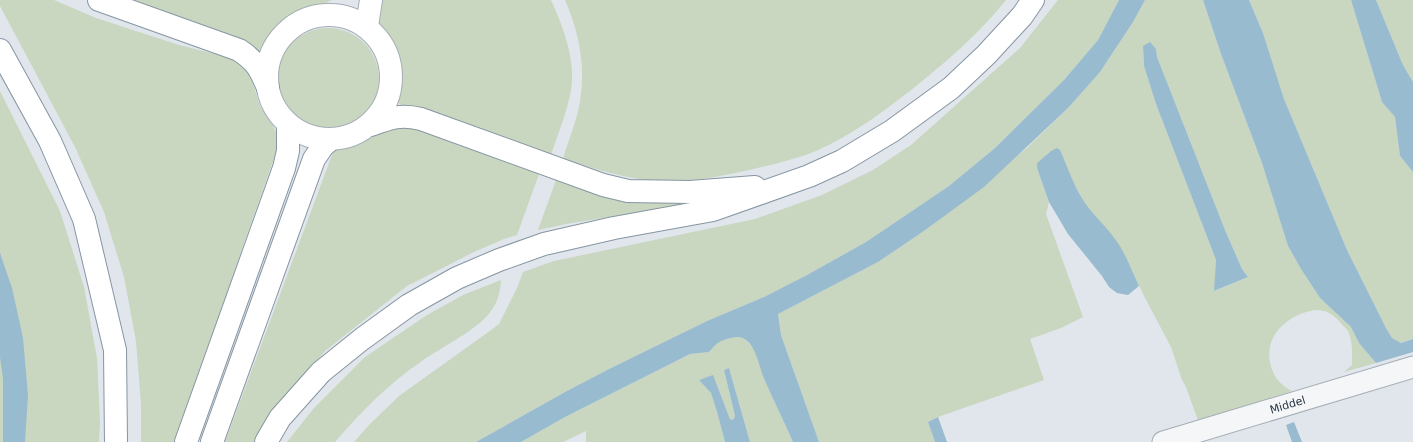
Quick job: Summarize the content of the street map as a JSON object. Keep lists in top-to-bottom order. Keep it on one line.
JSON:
{"streets":{"street":["Middel"]}}
